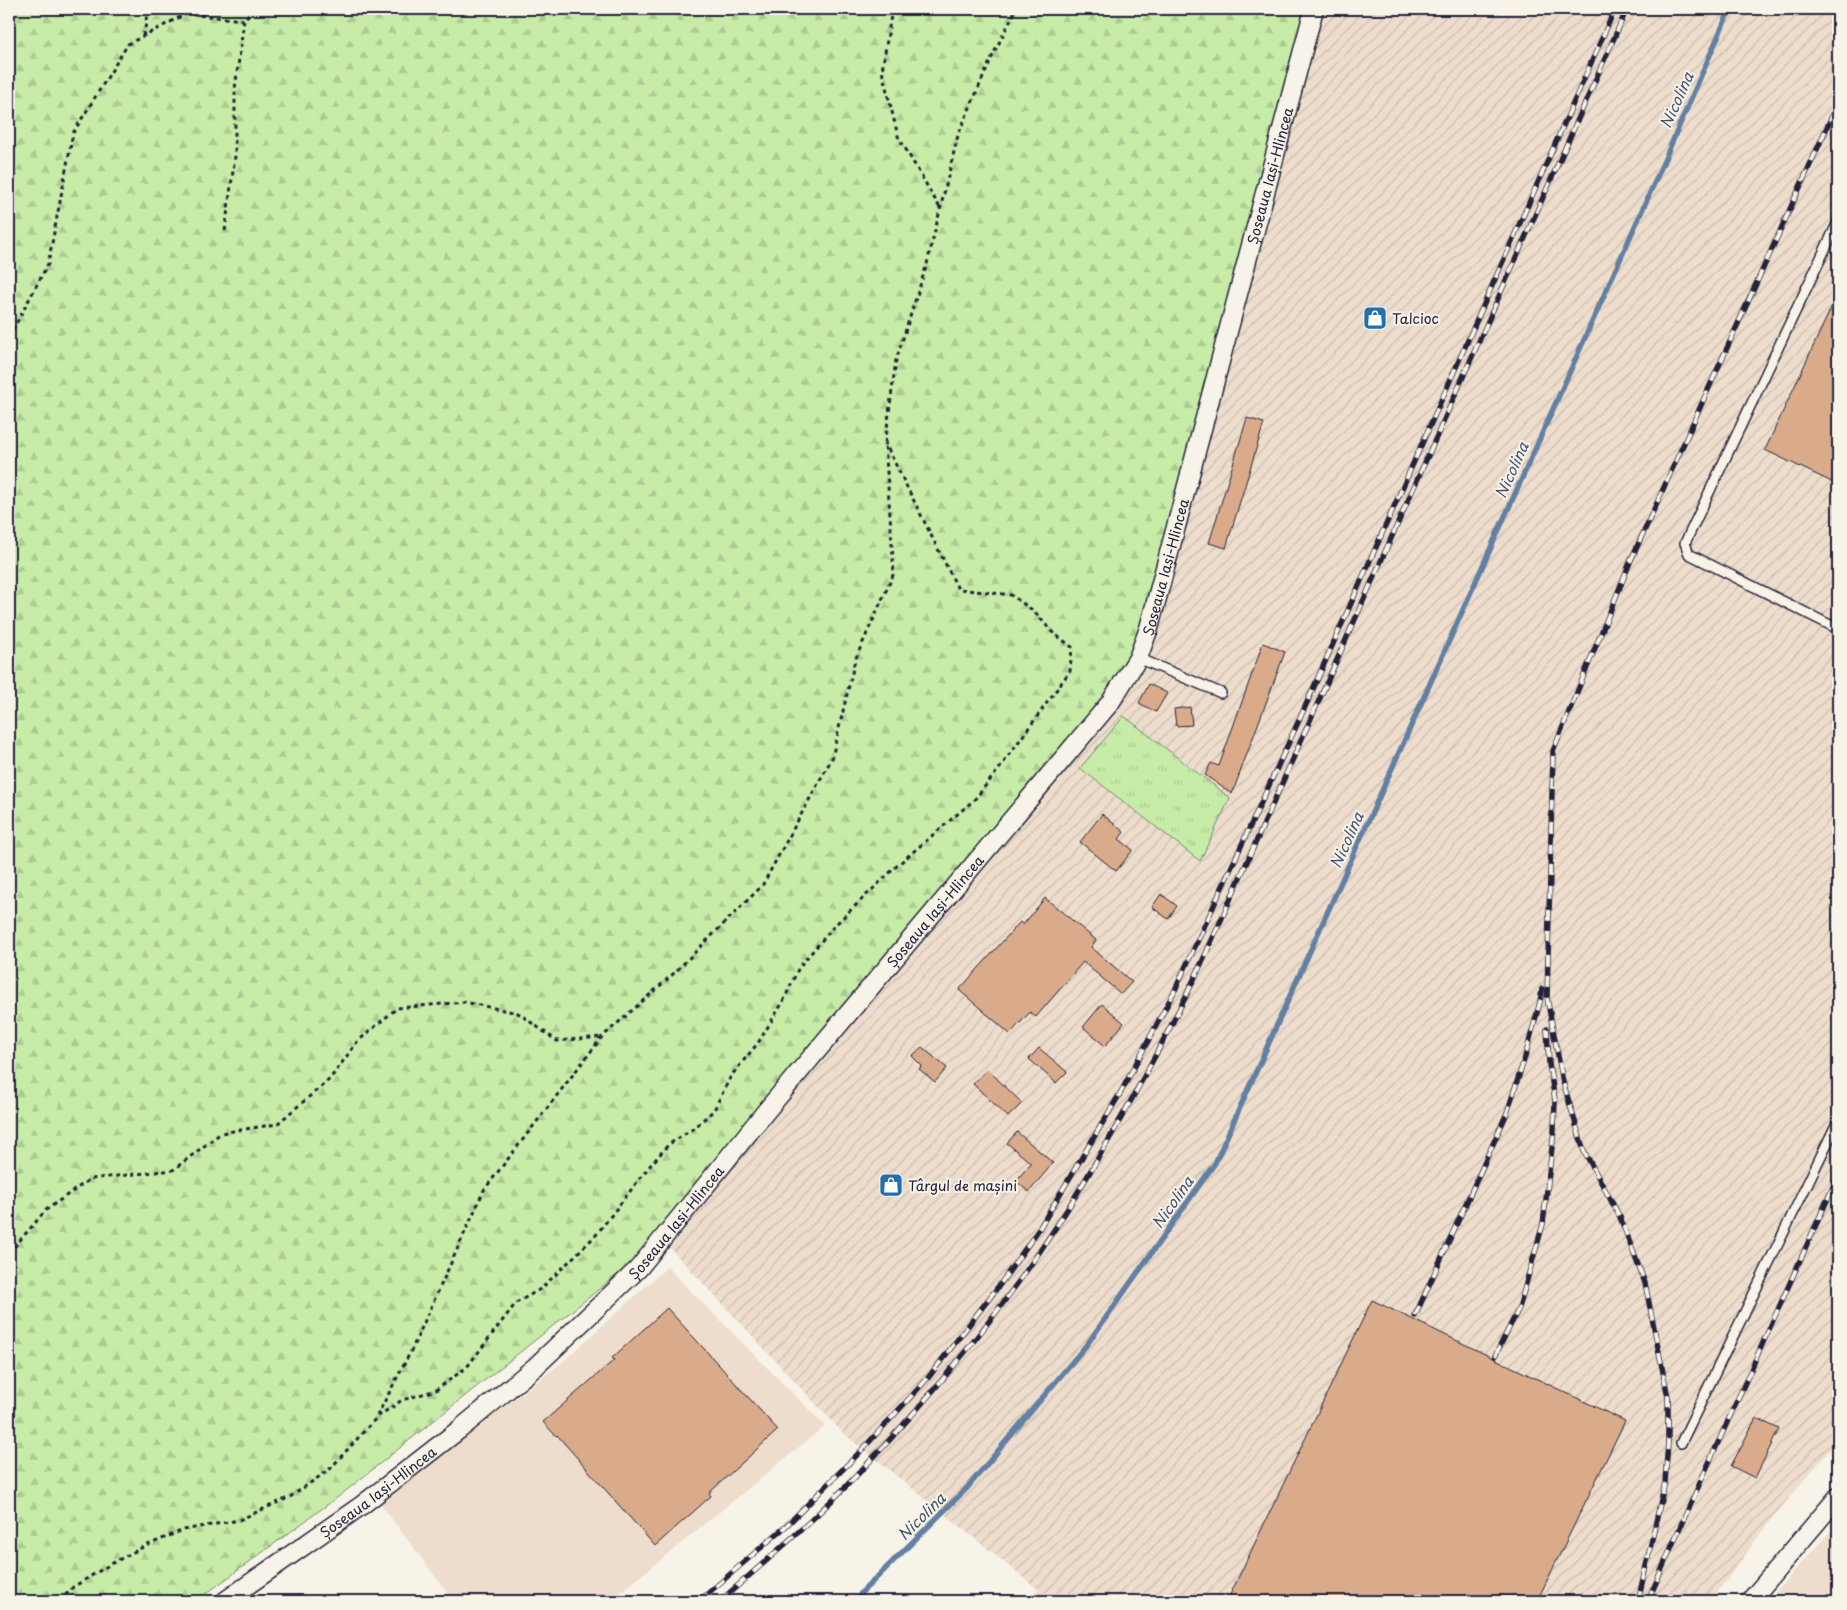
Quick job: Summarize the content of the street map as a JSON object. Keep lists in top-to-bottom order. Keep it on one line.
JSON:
{"streets":{"street":["Șoseaua Iași-Hlincea"]},"water":["Nicolina"],"places":{"shop":["Talcioc","Târgul de mașini"]}}
